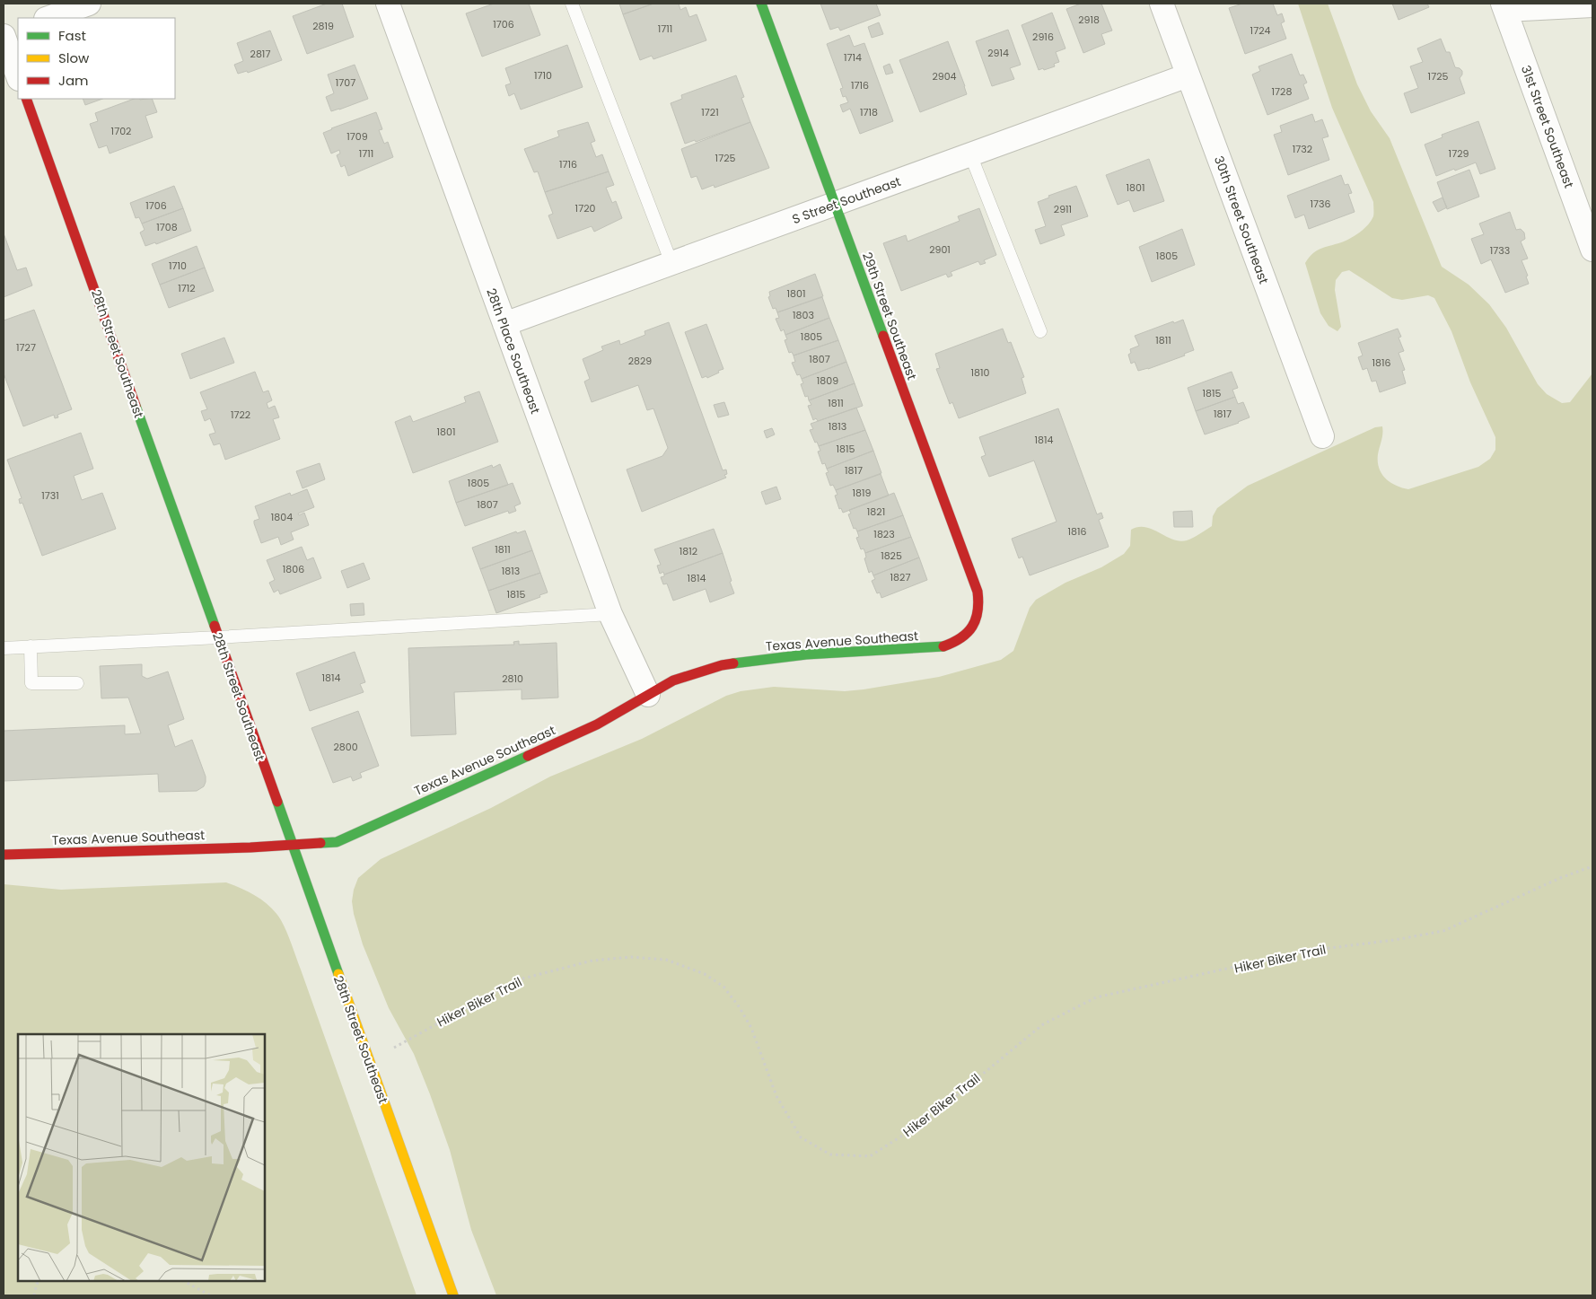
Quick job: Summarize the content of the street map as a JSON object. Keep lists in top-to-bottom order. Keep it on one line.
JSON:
{"streets":{"street":["31st Street Southeast","S Street Southeast","30th Street Southeast","29th Street Southeast","28th Place Southeast","28th Street Southeast","Texas Avenue Southeast"],"path":["Hiker Biker Trail"]},"crossings":[["S Street Southeast","30th Street Southeast"],["S Street Southeast","29th Street Southeast"],["S Street Southeast","28th Place Southeast"],["29th Street Southeast","Texas Avenue Southeast"],["28th Place Southeast","Texas Avenue Southeast"],["28th Street Southeast","Texas Avenue Southeast"]],"house_numbers":["2918","1706","2819","1711","1724","2916","2914","2817","1714","1710","2904","1725","1707","1716","1728","1721","1718","1702","1709","1732","1711","1729","1725","1716","1801","1736","1706","1720","2911","1708","2901","1733","1805","1710","1712","1801","1803","1805","1811","1727","1807","2829","1816","1810","1809","1815","1811","1817","1722","1813","1801","1814","1815","1817","1805","1819","1731","1807","1821","1804","1816","1823","1811","1812","1825","1806","1813","1827","1814","1815","1814","2810","2800"],"legend":["Fast","Slow","Jam"]}
